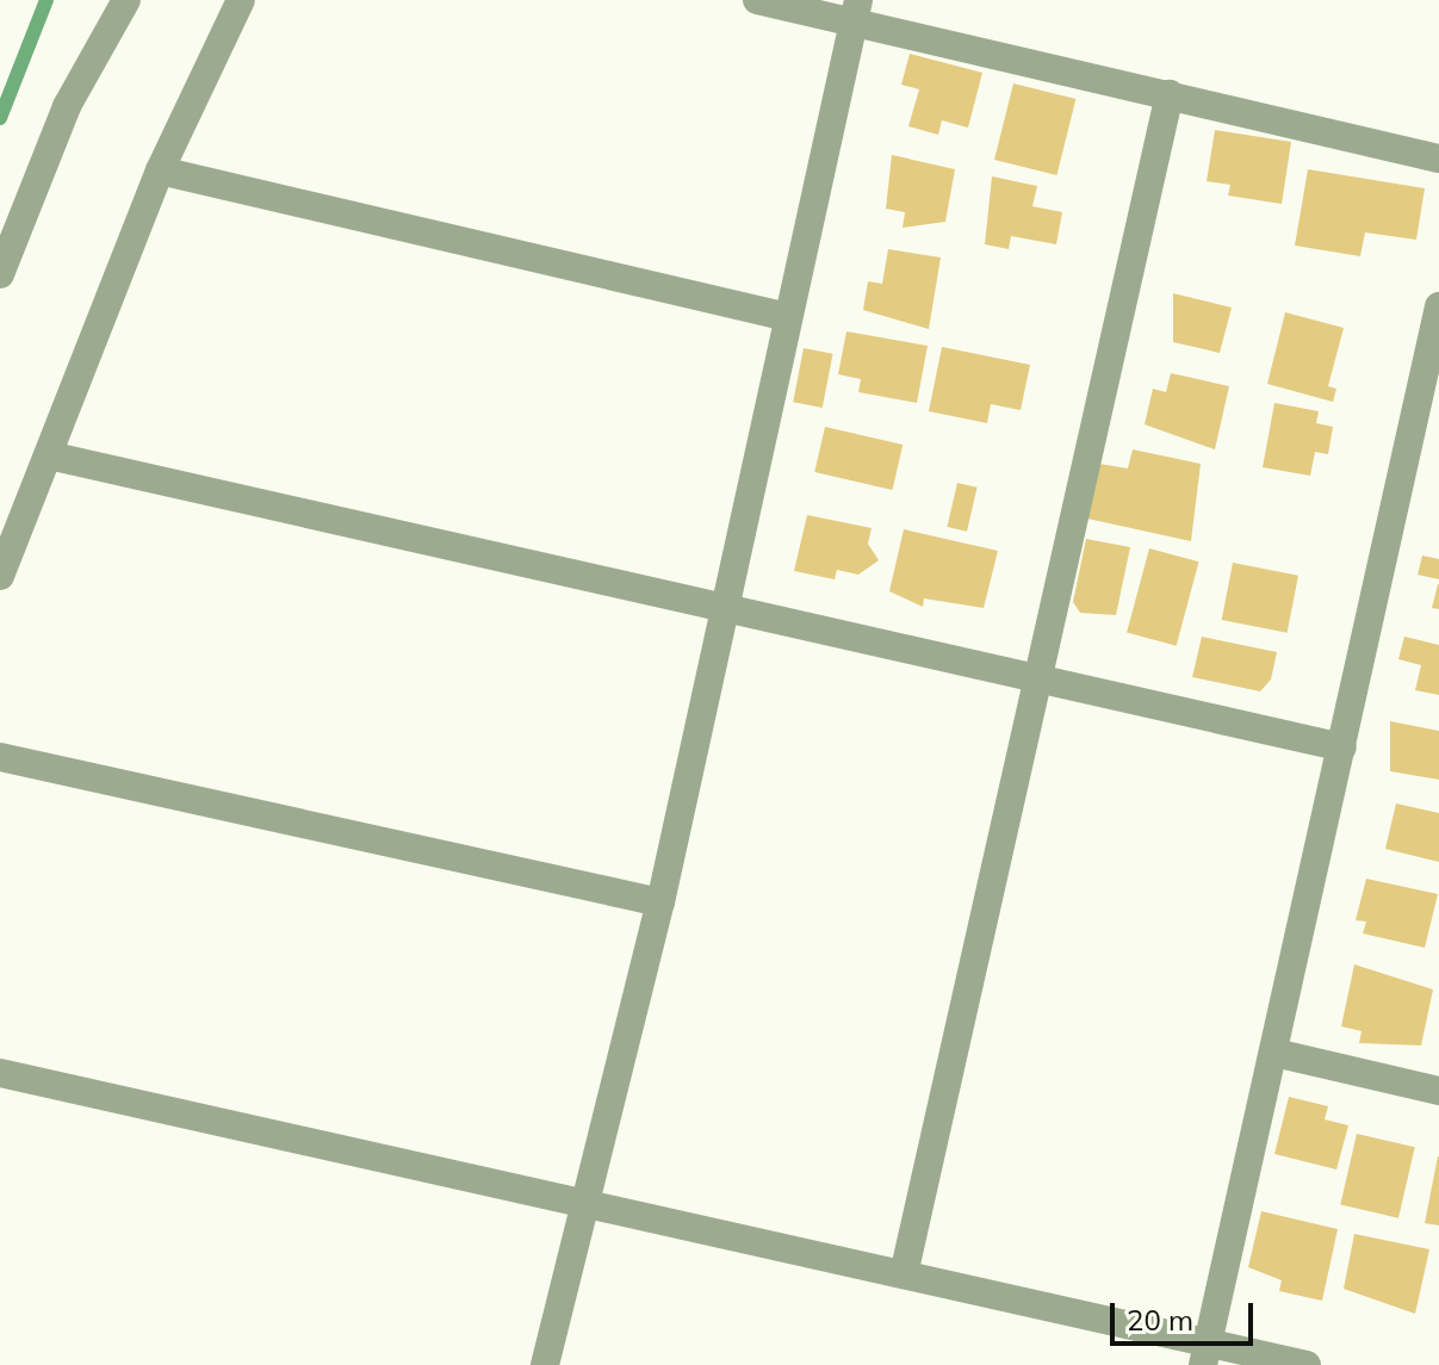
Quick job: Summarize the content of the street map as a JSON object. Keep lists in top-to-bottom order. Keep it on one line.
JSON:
{"scale_bar":"20 m"}
